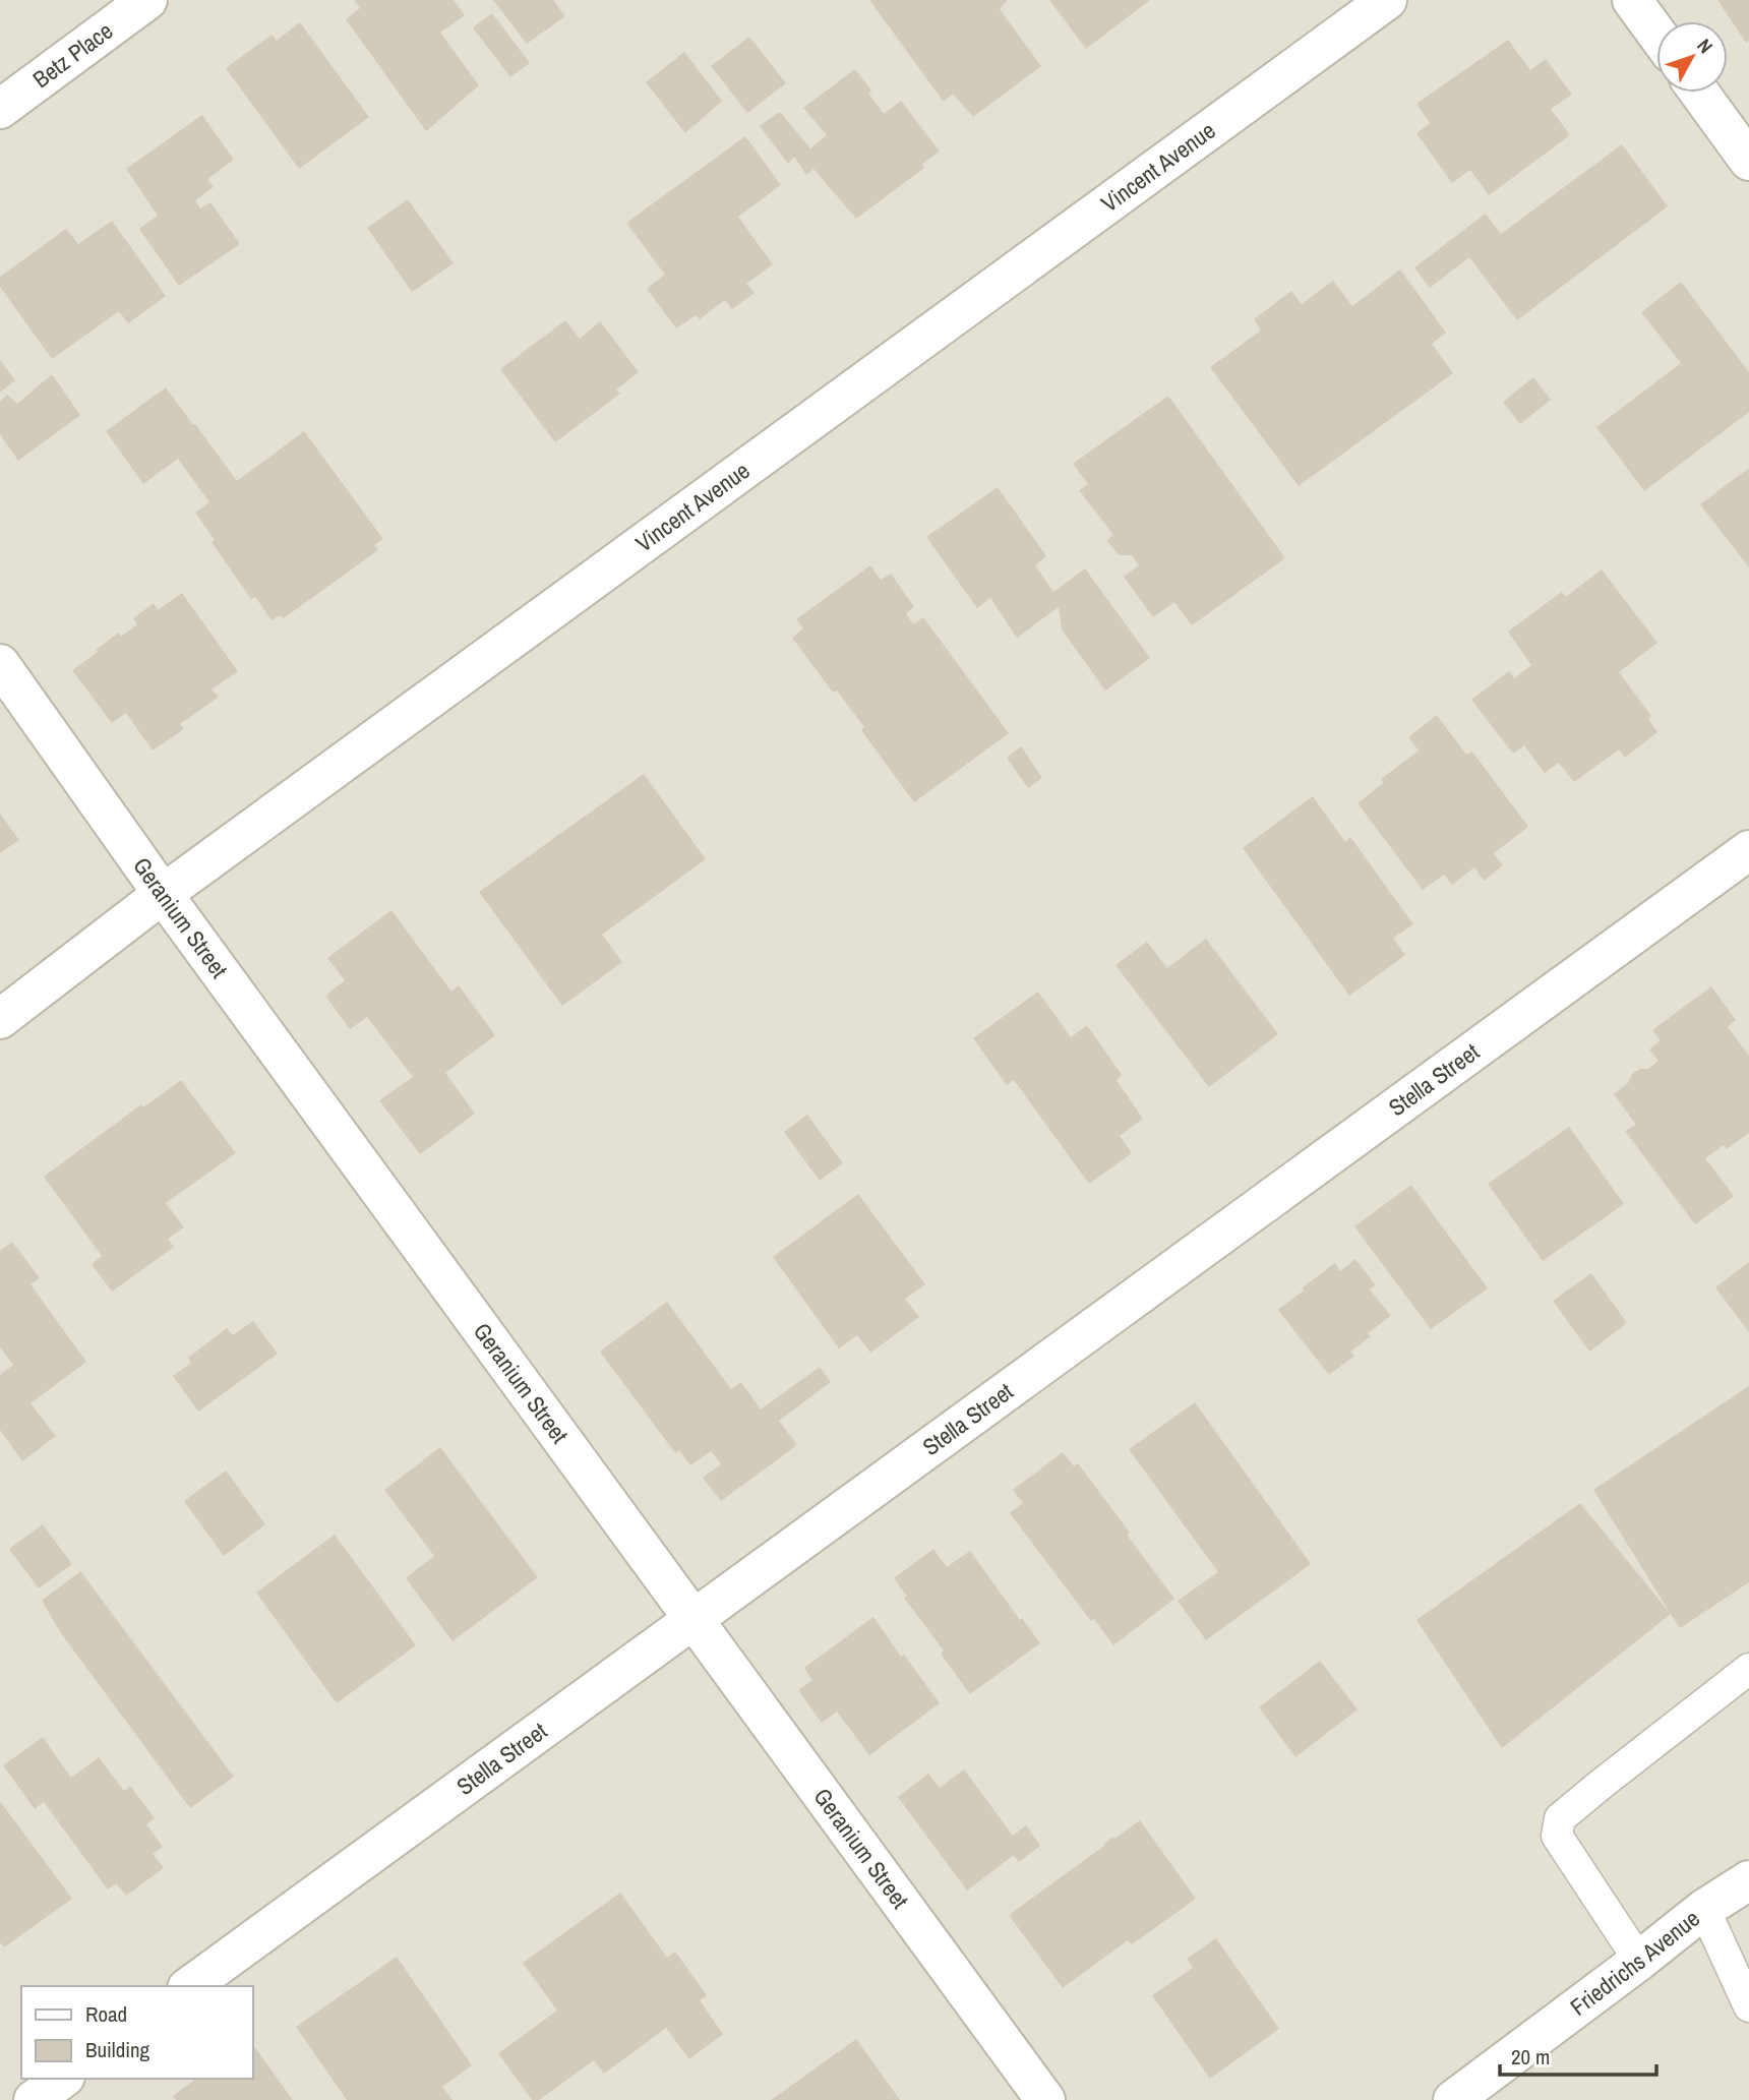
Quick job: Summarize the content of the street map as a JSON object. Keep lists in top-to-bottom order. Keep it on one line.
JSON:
{"streets":{"street":["Betz Place","Vincent Avenue","Geranium Street","Stella Street","Friedrichs Avenue"]},"crossings":[["Vincent Avenue","Geranium Street"],["Geranium Street","Stella Street"]],"legend":["Road","Building"],"scale_bar":"20 m","north":"top right"}
